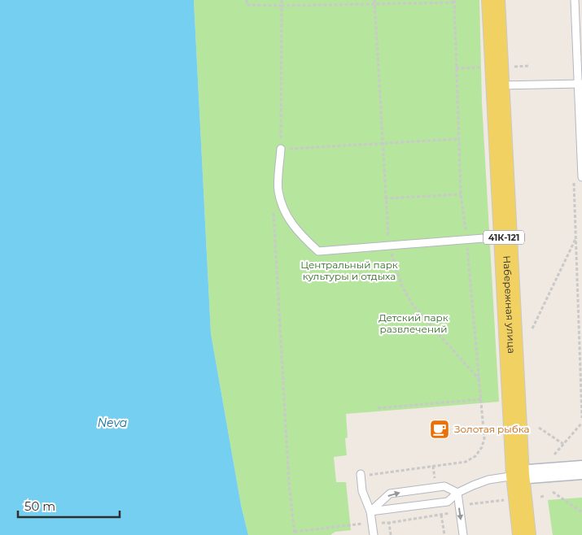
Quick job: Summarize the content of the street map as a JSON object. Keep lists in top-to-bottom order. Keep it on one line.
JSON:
{"streets":{"main road":["41К-121","Набережная улица"]},"water":["Neva"],"parks":["Центральный парк культуры и отдыха","Детский парк развлечений"],"places":{"cafe":["Золотая рыбка"]},"scale_bar":"50 m"}
